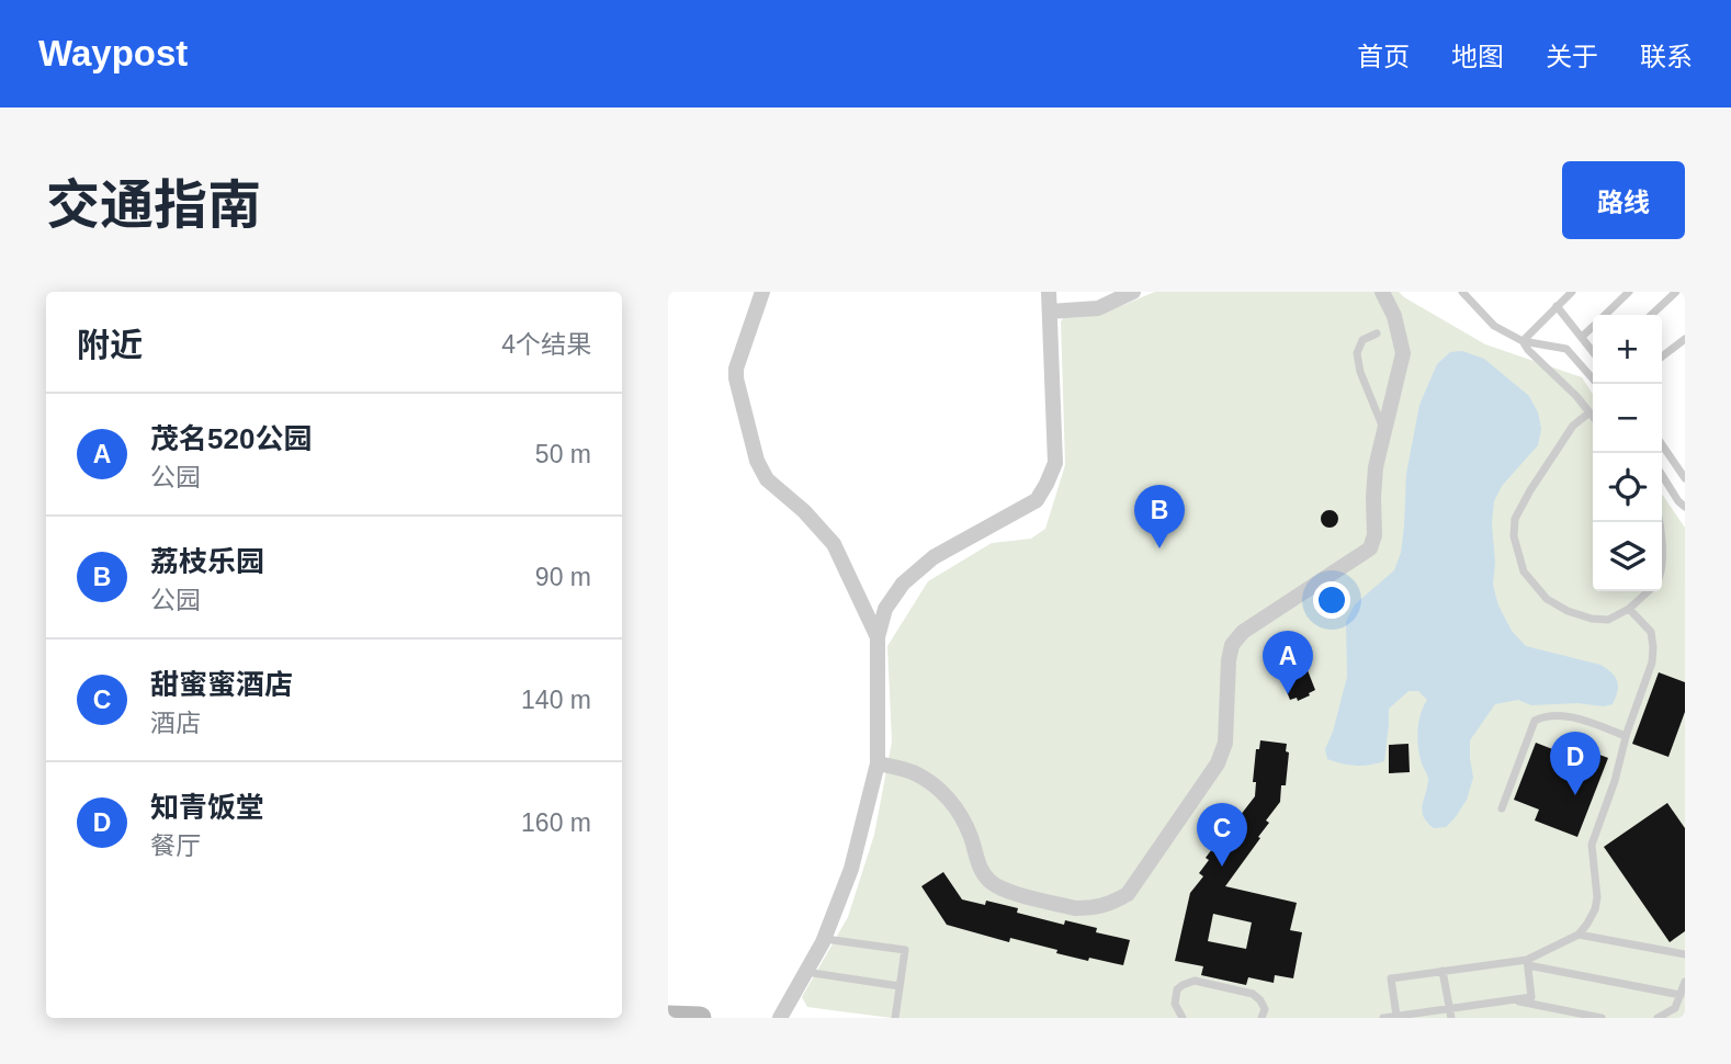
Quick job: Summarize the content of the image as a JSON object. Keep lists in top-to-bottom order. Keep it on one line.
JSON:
{"page":{"header":"Waypost","nav":["首页","地图","关于","联系"],"title":"交通指南","buttons":"路线","heading":["附近","4个结果"],"map_buttons":["+","−"],"list":[{"mark":"A","name":"茂名520公园","note":"公园","value":"50 m"},{"mark":"B","name":"荔枝乐园","note":"公园","value":"90 m"},{"mark":"C","name":"甜蜜蜜酒店","note":"酒店","value":"140 m"},{"mark":"D","name":"知青饭堂","note":"餐厅","value":"160 m"}],"pins":["B","A","D","C"]}}
